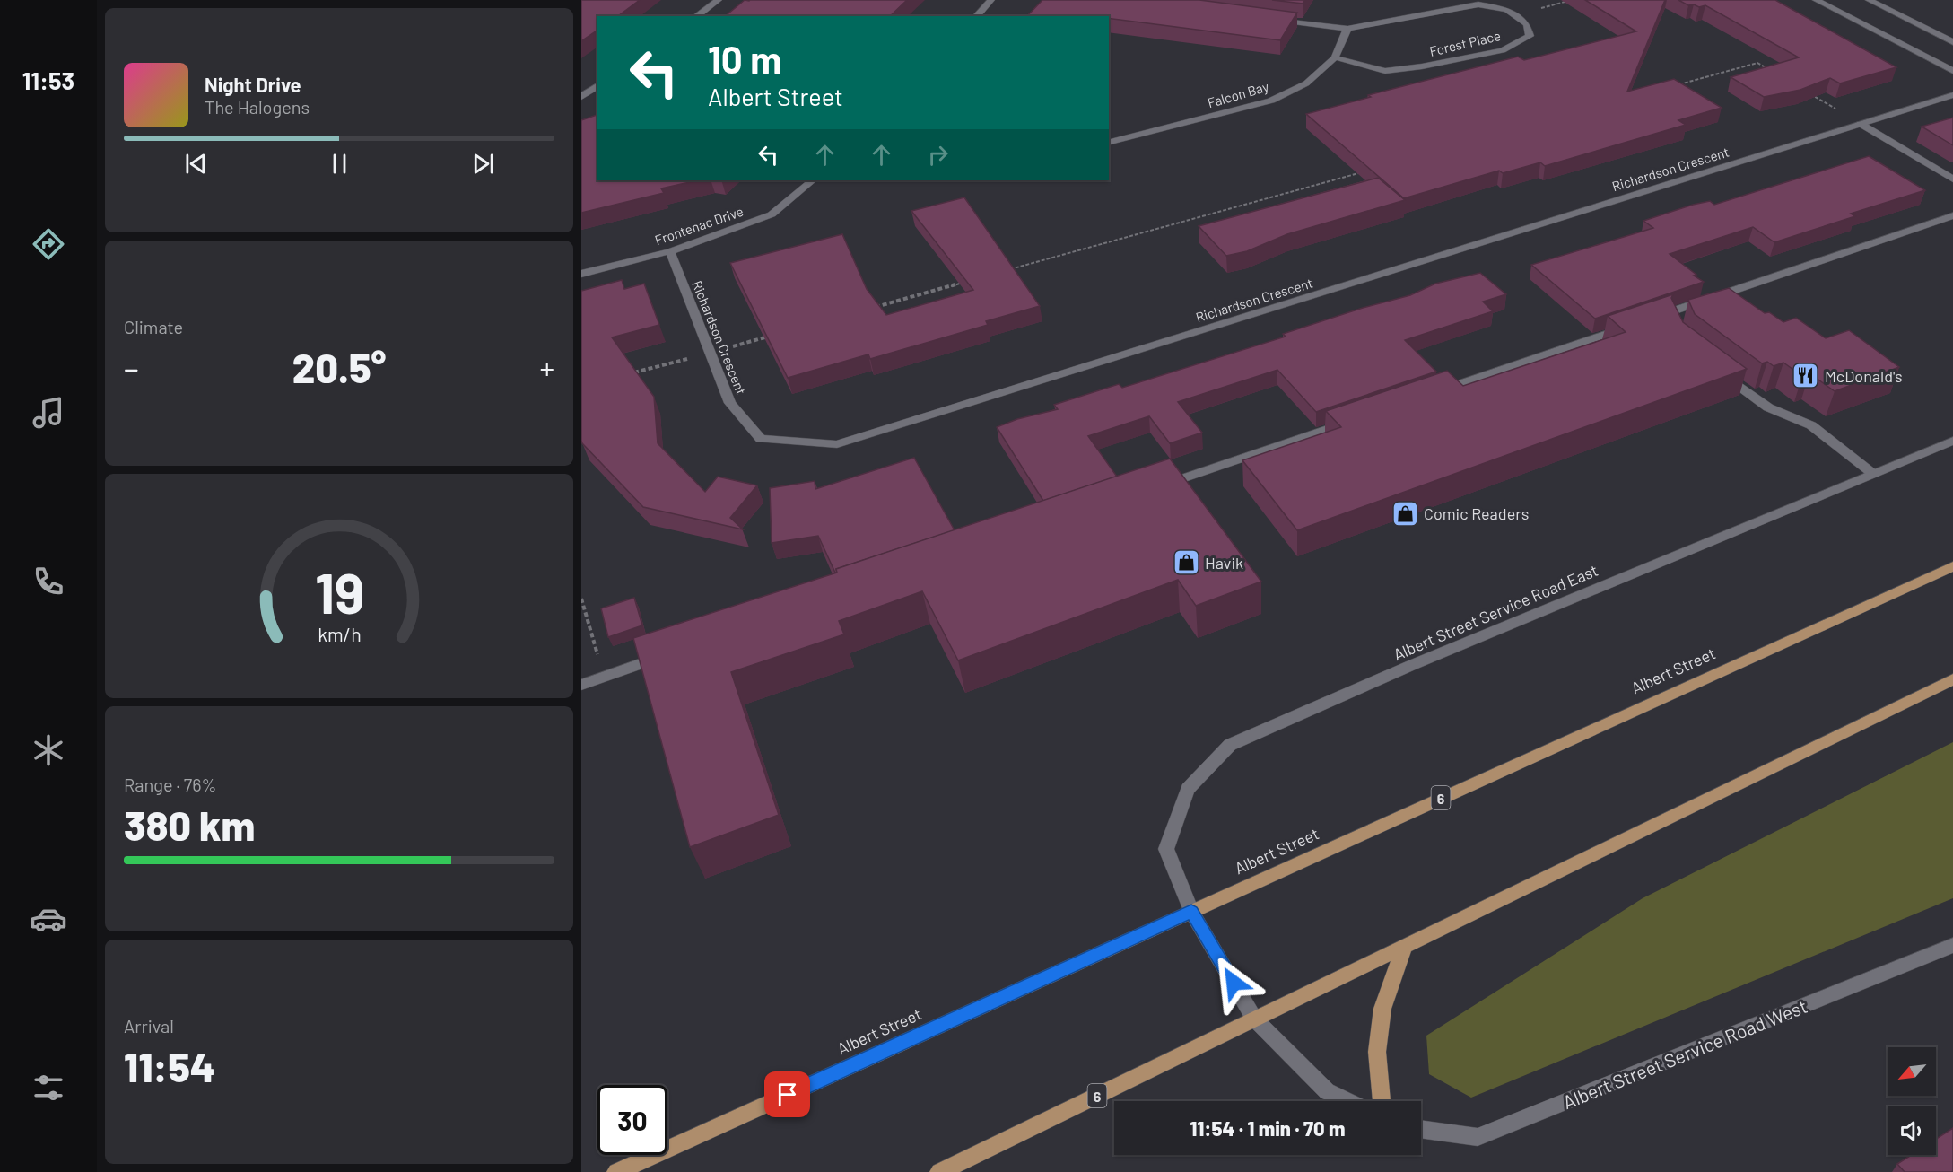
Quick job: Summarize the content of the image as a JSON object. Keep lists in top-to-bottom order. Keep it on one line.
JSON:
{"streets":{"main road":["Albert Street","6"],"street":["Forest Place","Falcon Bay","Richardson Crescent","Frontenac Drive","Albert Street Service Road East","Albert Street Service Road West"]},"crossings":[["Forest Place","Falcon Bay"],["Richardson Crescent","Frontenac Drive"],["Albert Street Service Road East","Albert Street"],["Albert Street Service Road East","6"]],"places":{"restaurant":["McDonald's"],"shop":["Comic Readers","Havik"]},"north":"bottom left","page":{"tabs":"11:53","turn":["10 m","Albert Street"],"song":["Night Drive","The Halogens"],"tile":["Climate",["Range · 76%","380 km"],["Arrival","11:54"]],"heat":["−","20.5°","+"],"limit":"30","trip":"11:54 · 1 min · 70 m","gauge":["19","km/h"]}}
